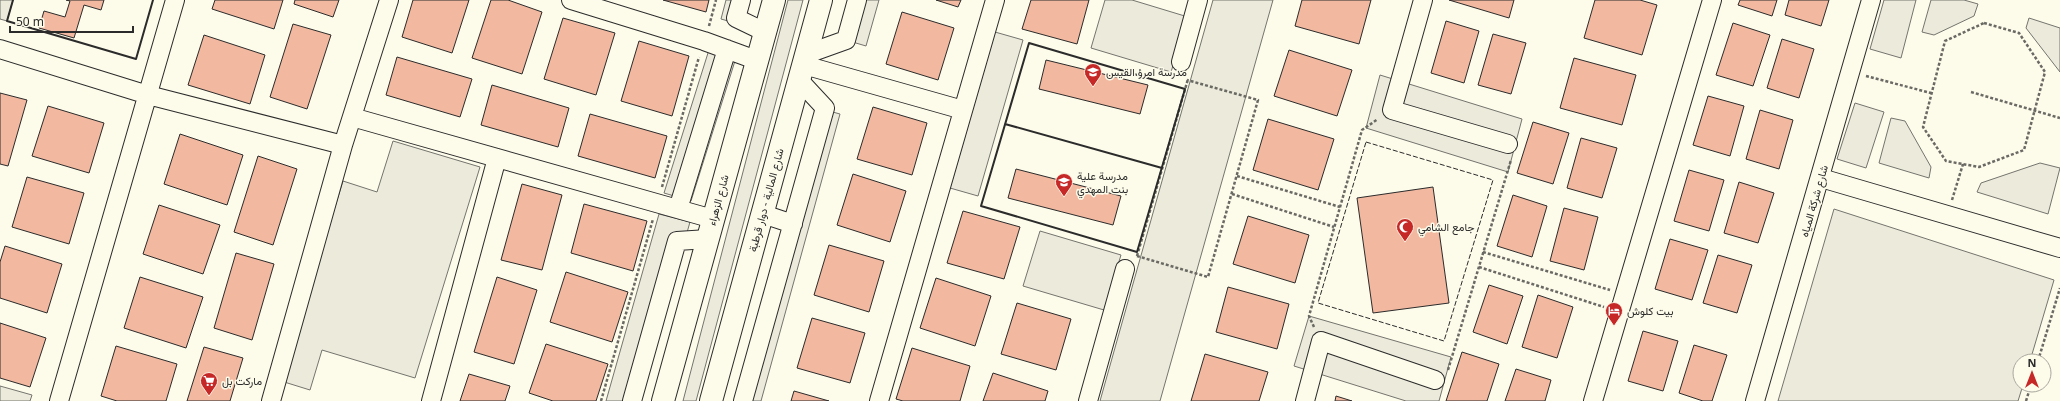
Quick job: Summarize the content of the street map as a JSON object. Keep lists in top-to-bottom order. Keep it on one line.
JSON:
{"streets":{"main road":["شارع الزهراء","شارع المالية - دوار قرطبة"],"street":["شارع شركة المياه"]},"places":{"school or university":["مدرسة امرؤ القيس","مدرسة علية بنت المهدي"],"mosque":["جامع الشامي"],"hotel":["بيت كلوش"],"supermarket":["ماركت بل"]},"scale_bar":"50 m","north":"top"}
